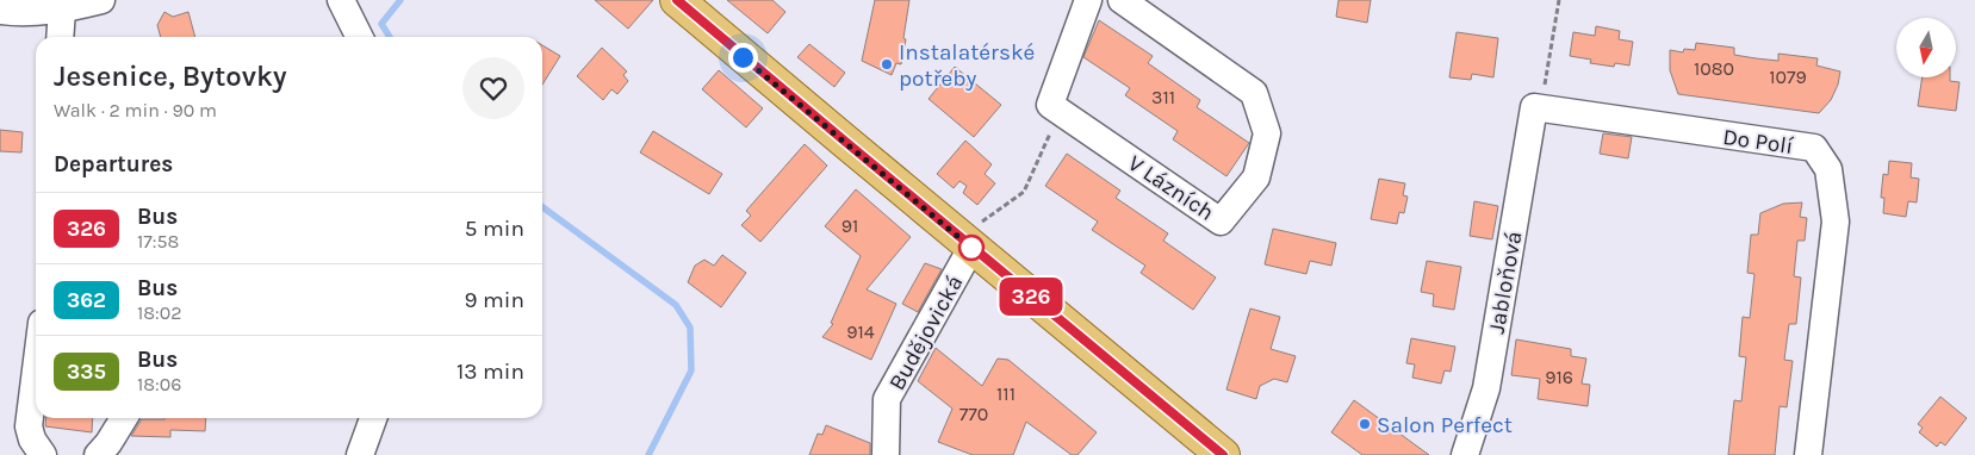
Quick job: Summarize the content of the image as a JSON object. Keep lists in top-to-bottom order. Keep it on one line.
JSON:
{"streets":{"main road":["Budějovická"],"street":["Do Polí","V Lázních","Jabloňová"]},"crossings":[["Do Polí","Jabloňová"]],"places":["Instalatérské potřeby","Salon Perfect"],"lines":["bus line 326"],"house_numbers":["1080","1079","311","91","914","916","111","770"],"north":"bottom","page":{"on_map":"326","heading":[["Jesenice, Bytovky","Walk · 2 min · 90 m"],"Departures"],"list":[{"mark":"326","name":"Bus","note":"17:58","value":"5 min"},{"mark":"362","name":"Bus","note":"18:02","value":"9 min"},{"mark":"335","name":"Bus","note":"18:06","value":"13 min"}]}}
